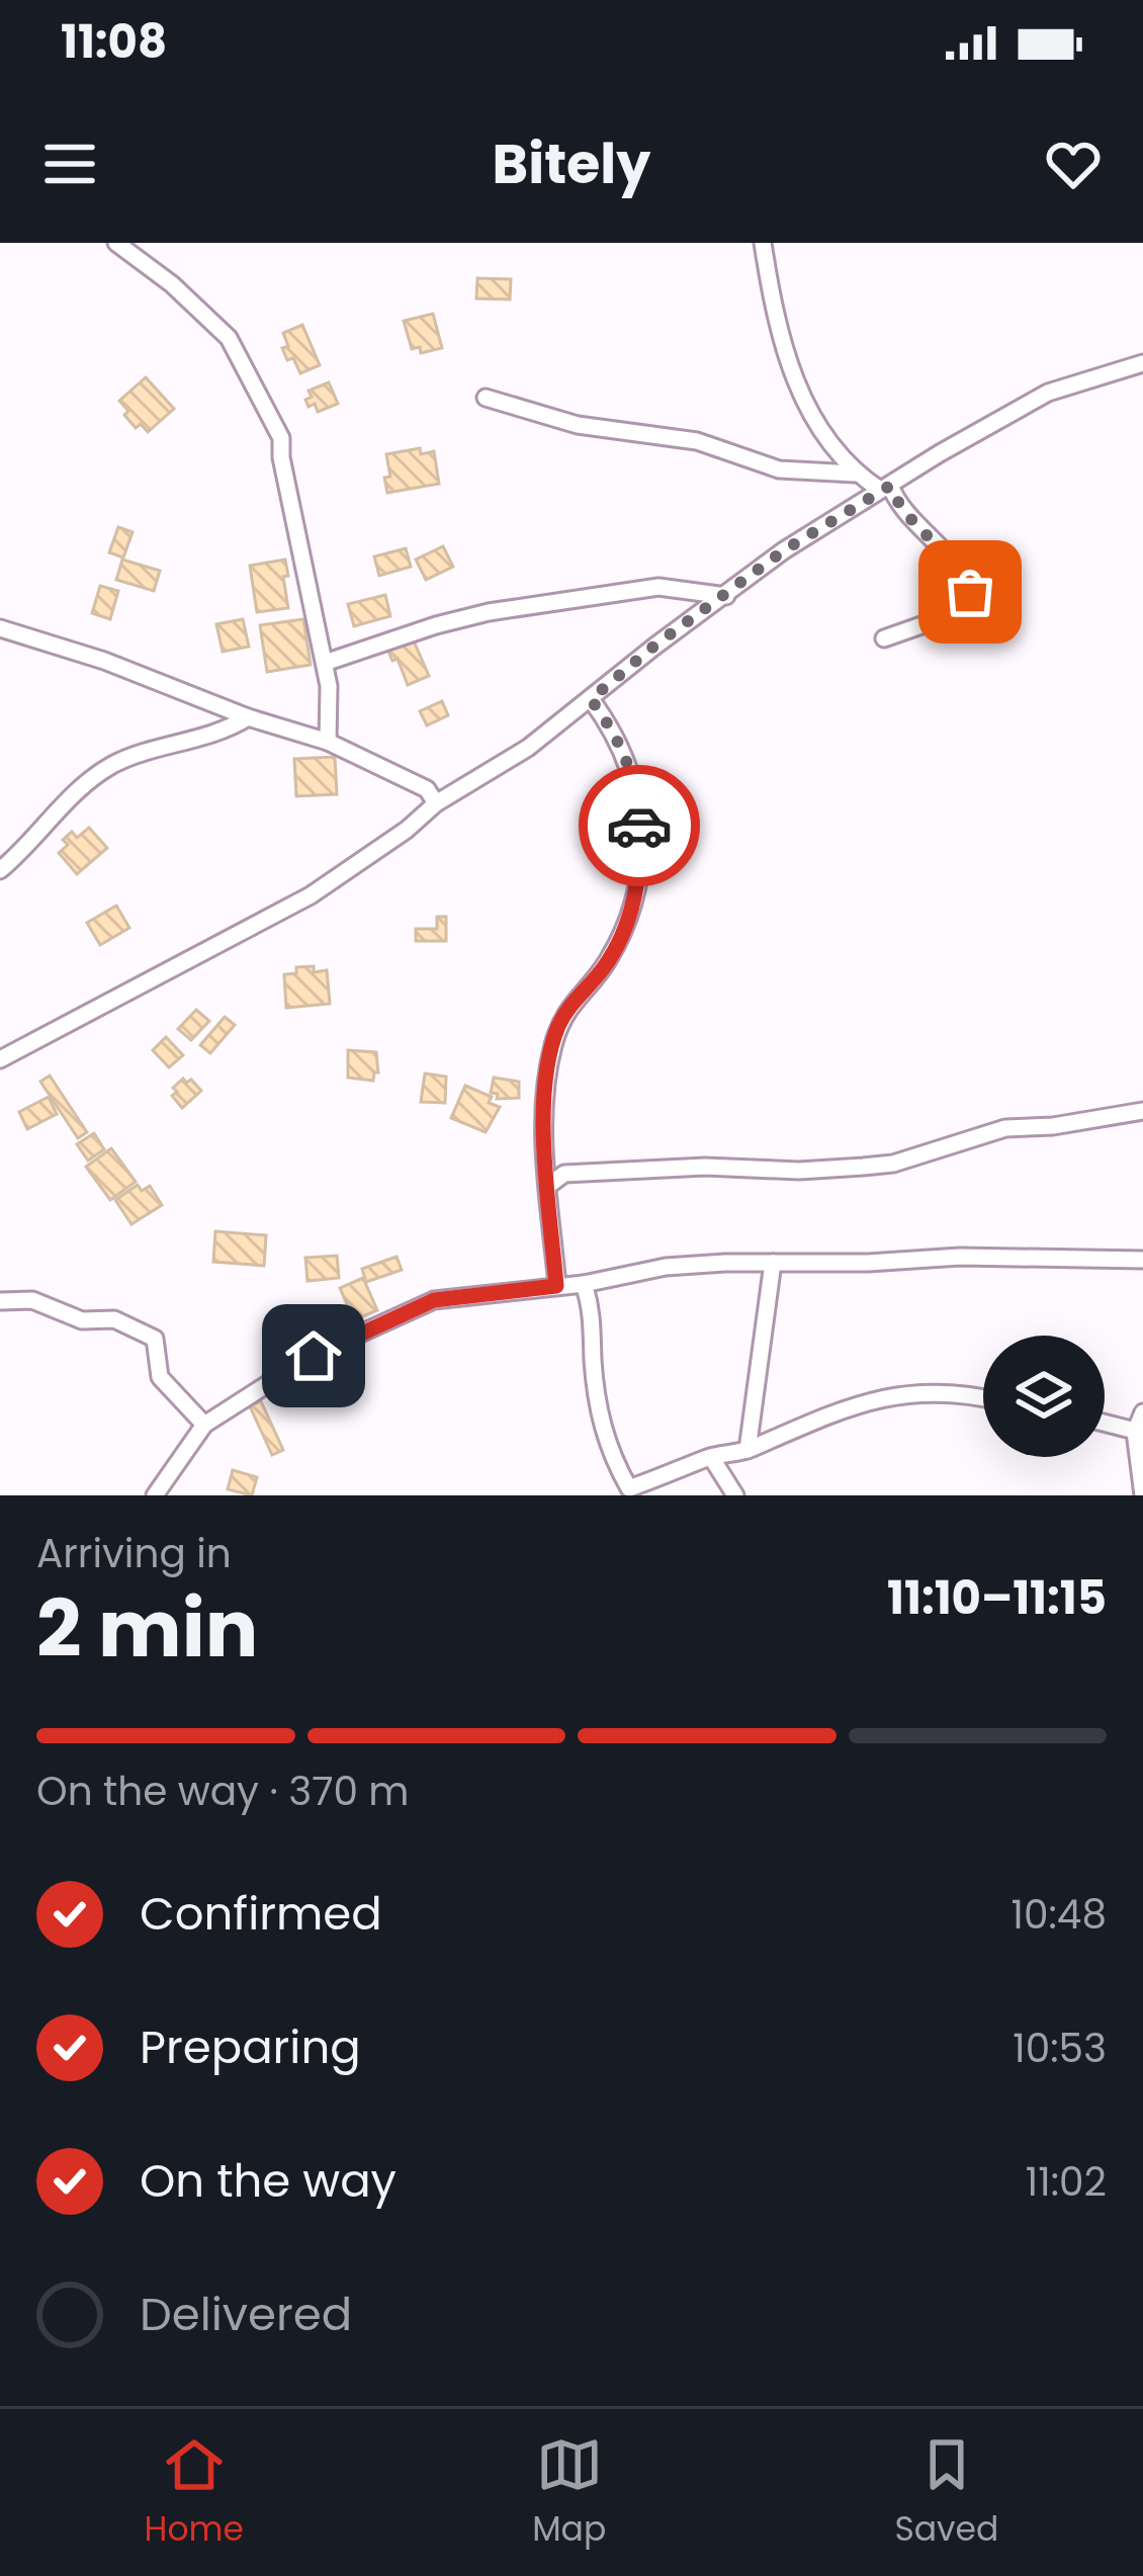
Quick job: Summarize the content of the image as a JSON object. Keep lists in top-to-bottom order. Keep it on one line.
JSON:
{"page":{"status":"11:08","header":"Bitely","heading":["2 min","Arriving in","11:10–11:15"],"bar":"On the way · 370 m","list":[["Confirmed","10:48"],["Preparing","10:53"],["On the way","11:02"],"Delivered"],"tabs":["Home","Map","Saved"]}}
